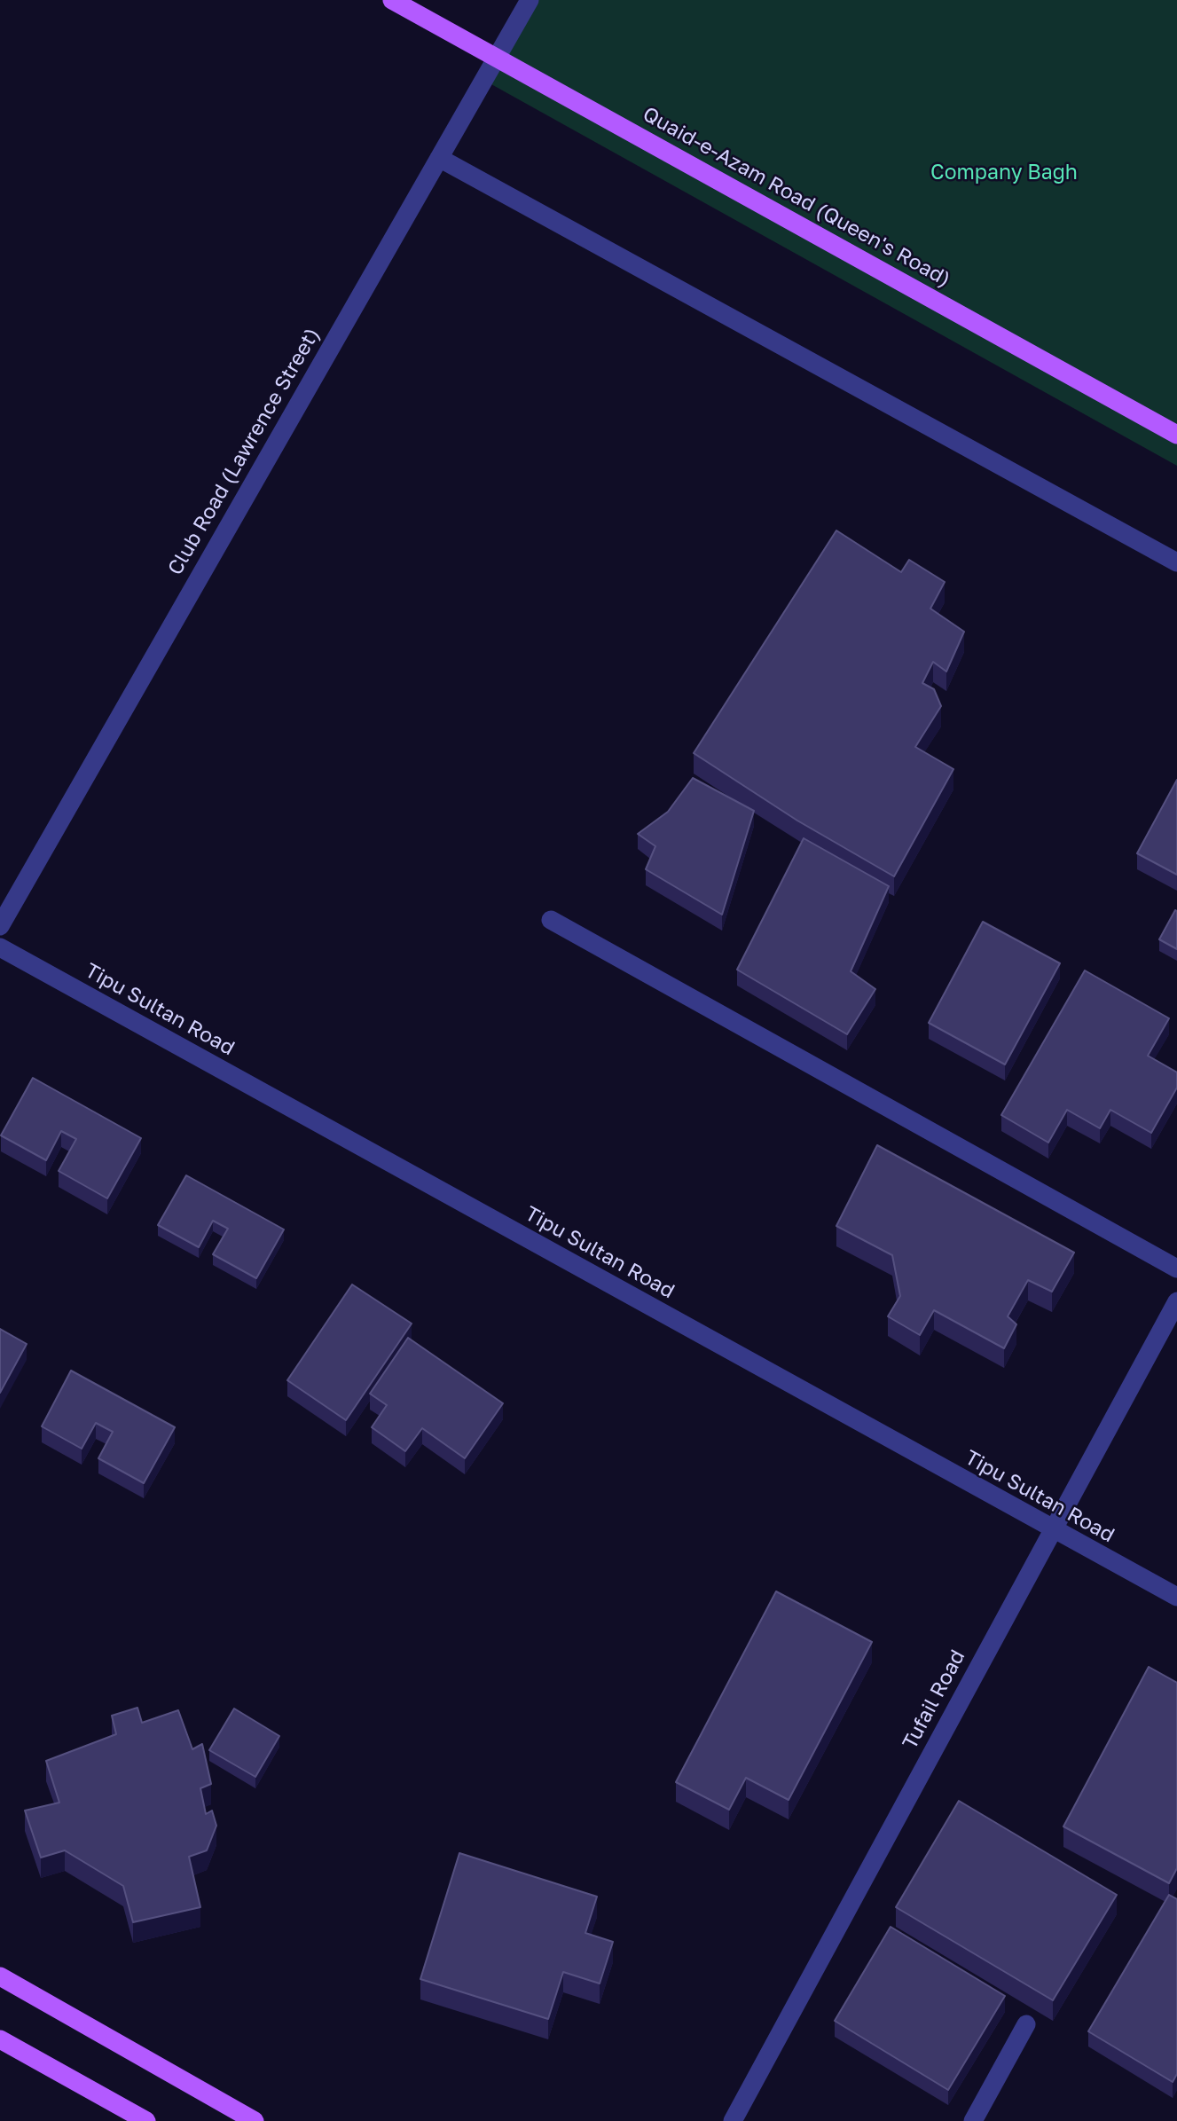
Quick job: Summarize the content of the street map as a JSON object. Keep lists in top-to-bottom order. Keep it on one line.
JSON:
{"streets":{"main road":["Quaid-e-Azam Road (Queen's Road)"],"street":["Club Road (Lawrence Street)","Tipu Sultan Road","Tufail Road"]},"crossings":[["Quaid-e-Azam Road (Queen's Road)","Club Road (Lawrence Street)"],["Tipu Sultan Road","Tufail Road"]],"parks":["Company Bagh"]}
